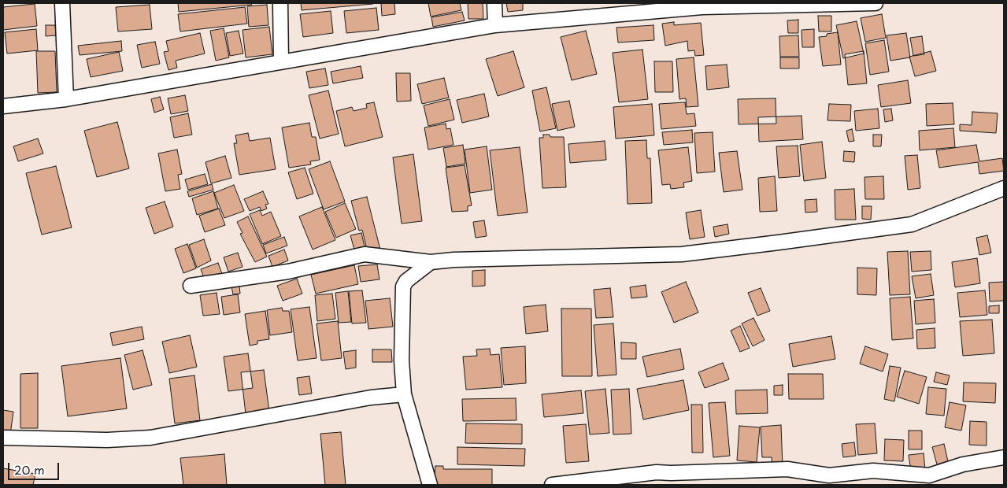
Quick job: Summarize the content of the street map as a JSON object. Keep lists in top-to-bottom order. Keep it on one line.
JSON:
{"scale_bar":"20 m"}
